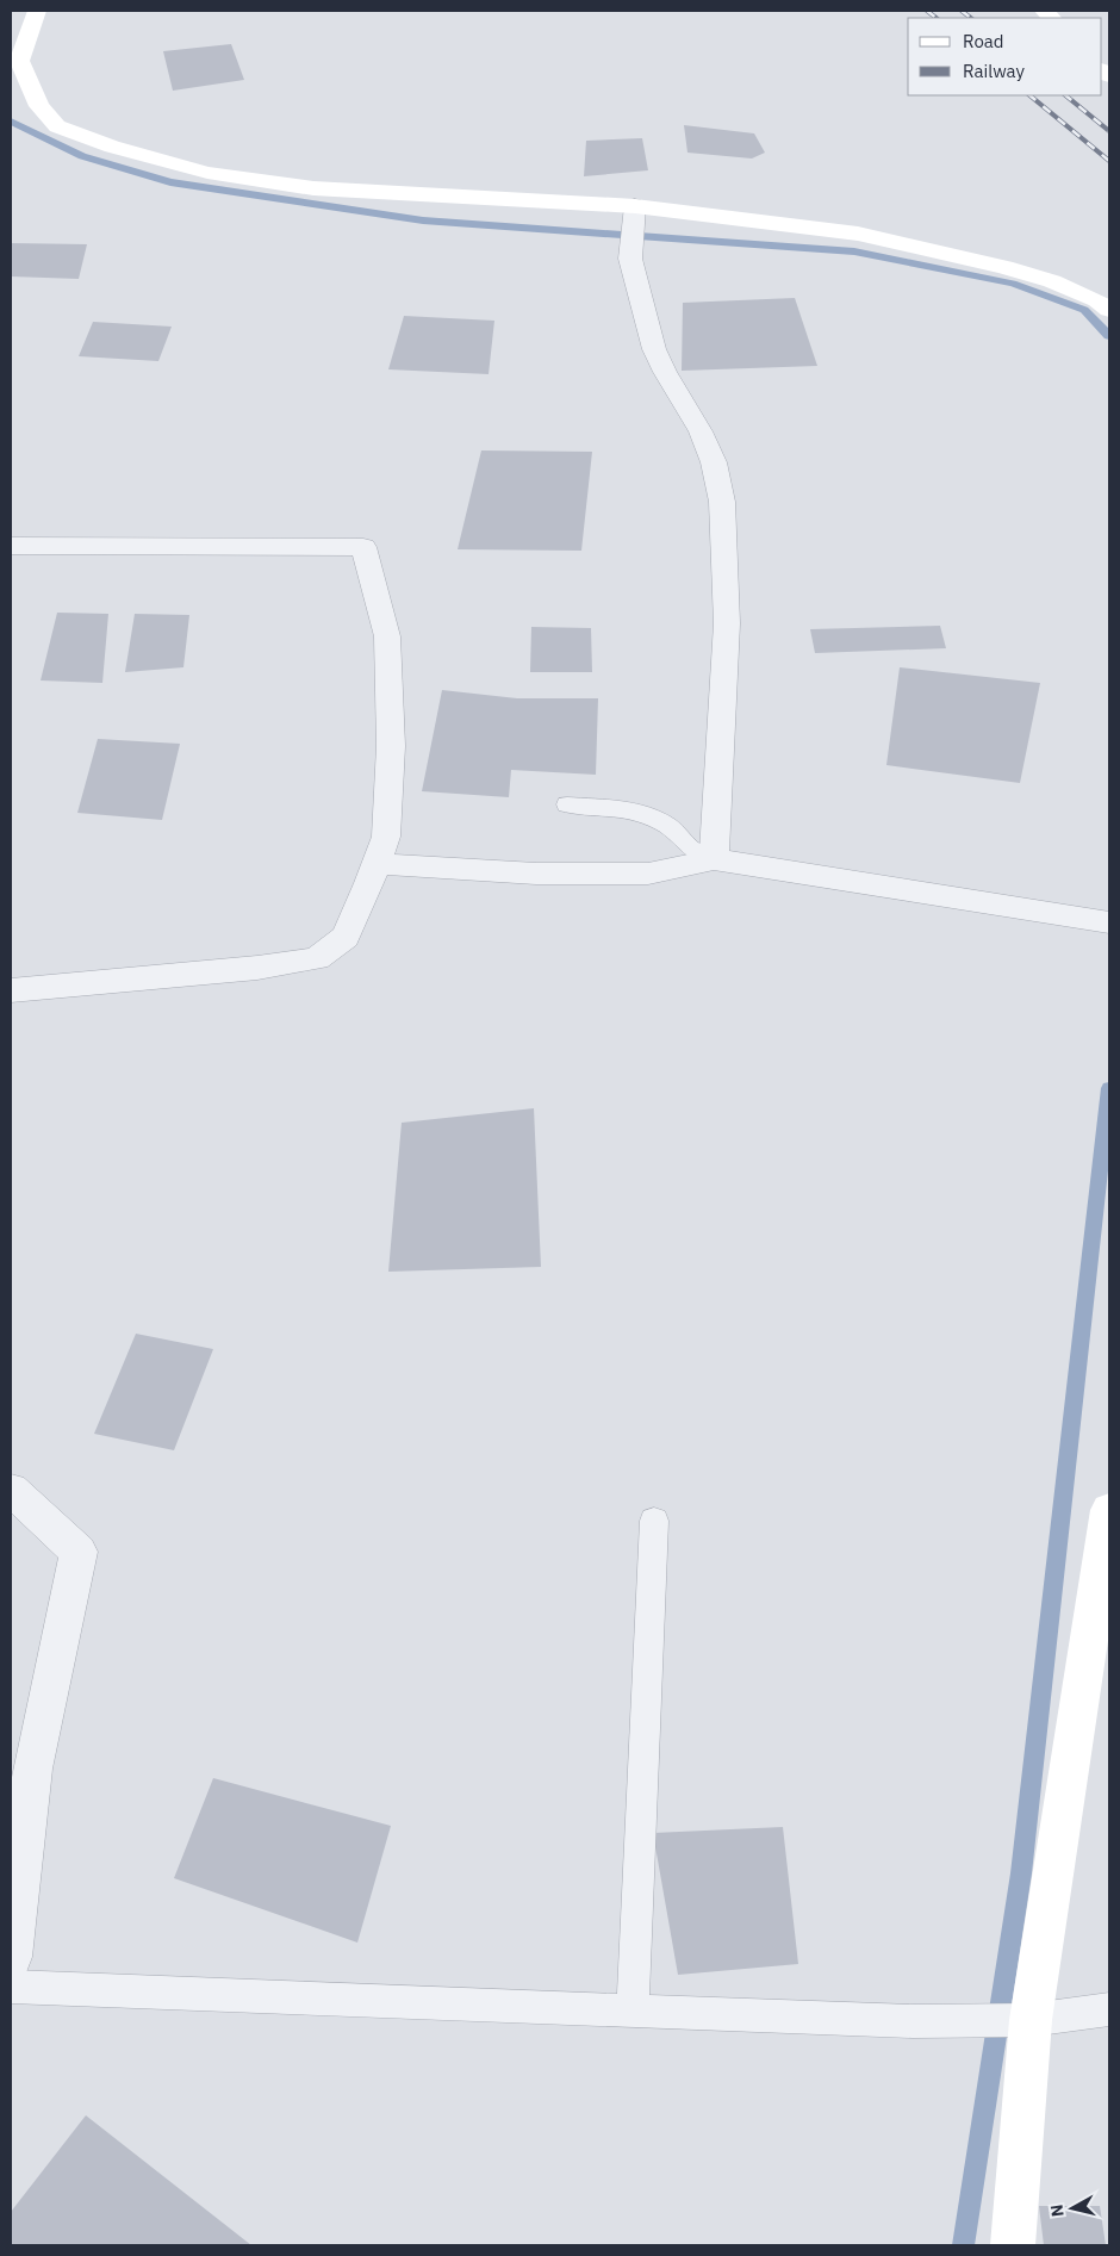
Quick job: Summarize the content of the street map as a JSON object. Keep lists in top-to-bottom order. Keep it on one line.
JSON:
{"legend":["Road","Railway"],"north":"left"}
